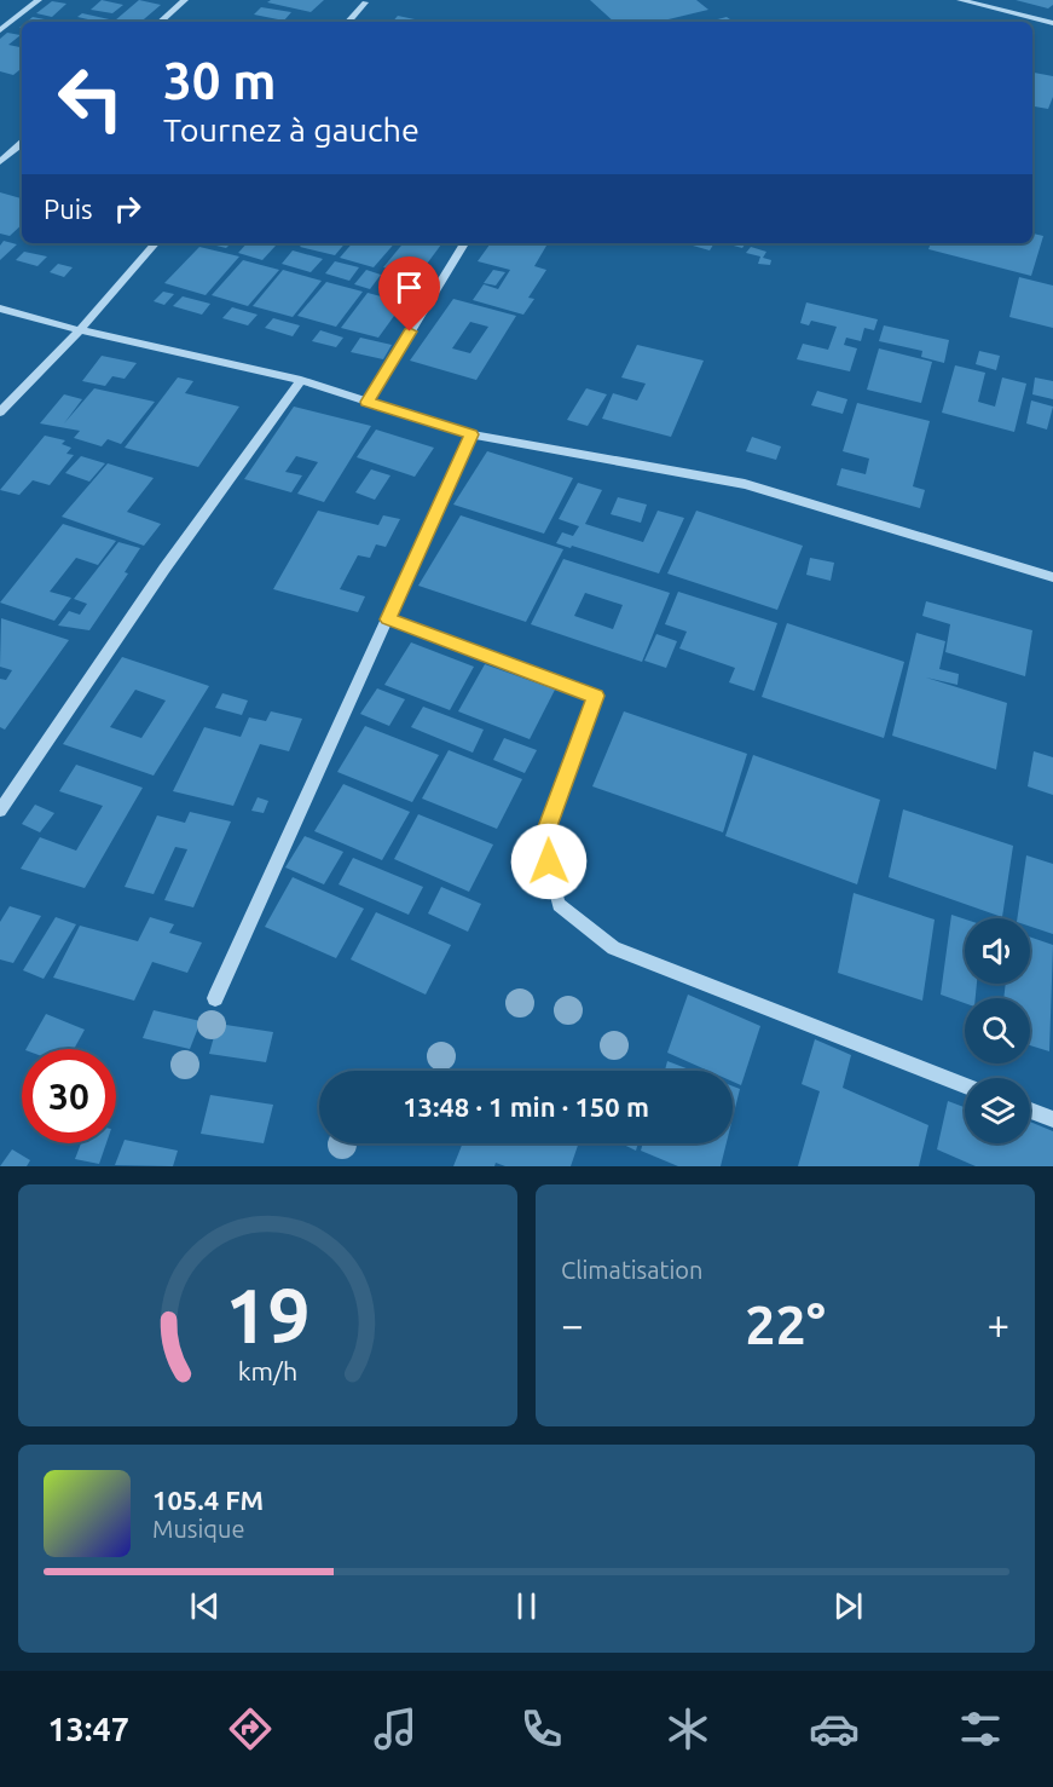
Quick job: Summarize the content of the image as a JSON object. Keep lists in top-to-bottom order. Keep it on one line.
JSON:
{"page":{"turn":["30 m","Tournez à gauche"],"then":"Puis","limit":"30","trip":"13:48 · 1 min · 150 m","tile":"Climatisation","heat":["−","22°","+"],"song":["105.4 FM","Musique"],"tabs":"13:47","gauge":["19","km/h"]}}
